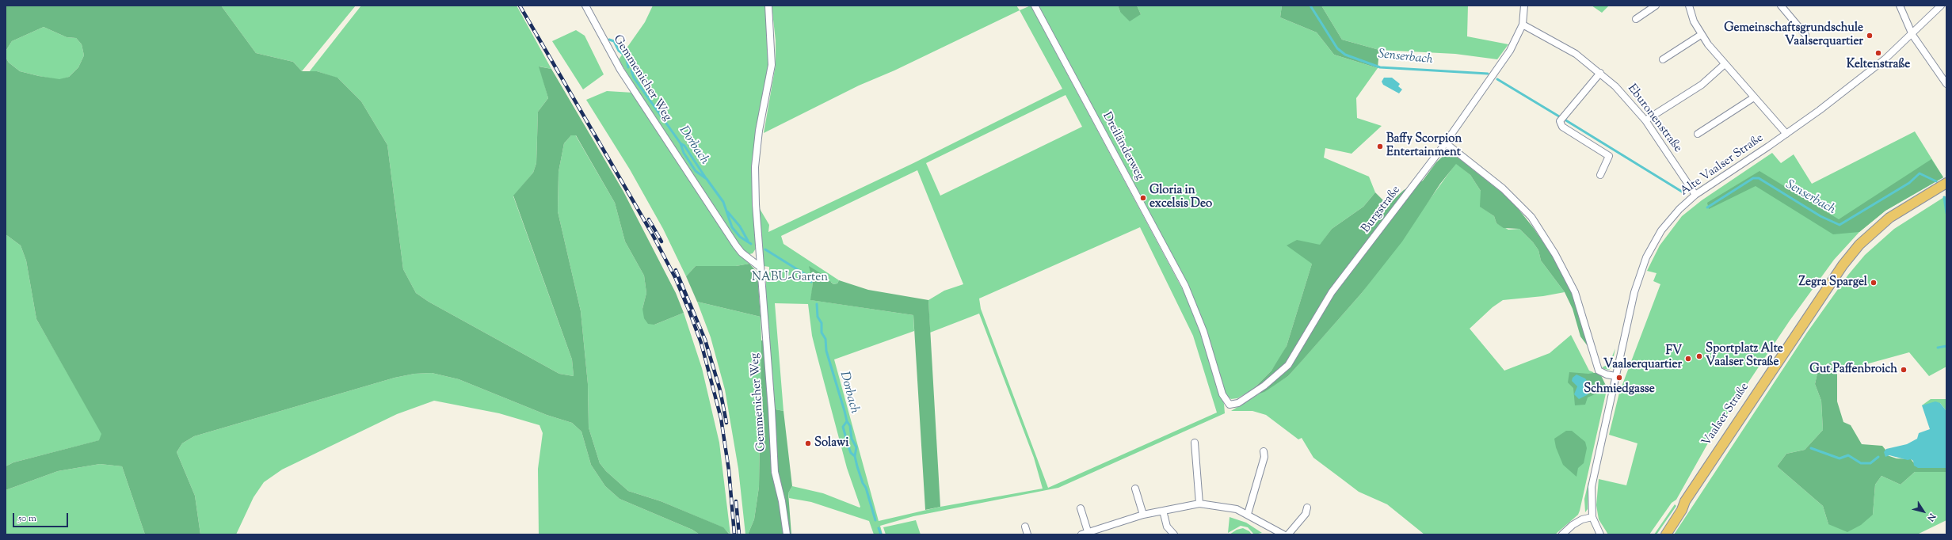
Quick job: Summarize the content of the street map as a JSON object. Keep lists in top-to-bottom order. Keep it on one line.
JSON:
{"streets":{"main road":["Vaalser Straße"],"street":["Gemmenicher Weg","Eburonenstraße","Dreiländerweg","Alte Vaalser Straße","Burgstraße"]},"crossings":[["Eburonenstraße","Alte Vaalser Straße"],["Eburonenstraße","Burgstraße"],["Dreiländerweg","Burgstraße"]],"water":["Senserbach","Dorbach"],"parks":["NABU-Garten"],"places":["Gemeinschaftsgrundschule Vaalserquartier","Keltenstraße","Baffy Scorpion Entertainment","Gloria in excelsis Deo","Zegra Spargel","Sportplatz Alte Vaalser Straße","FV Vaalserquartier","Gut Paffenbroich","Schmiedgasse","Solawi"],"scale_bar":"50 m","north":"bottom right"}
